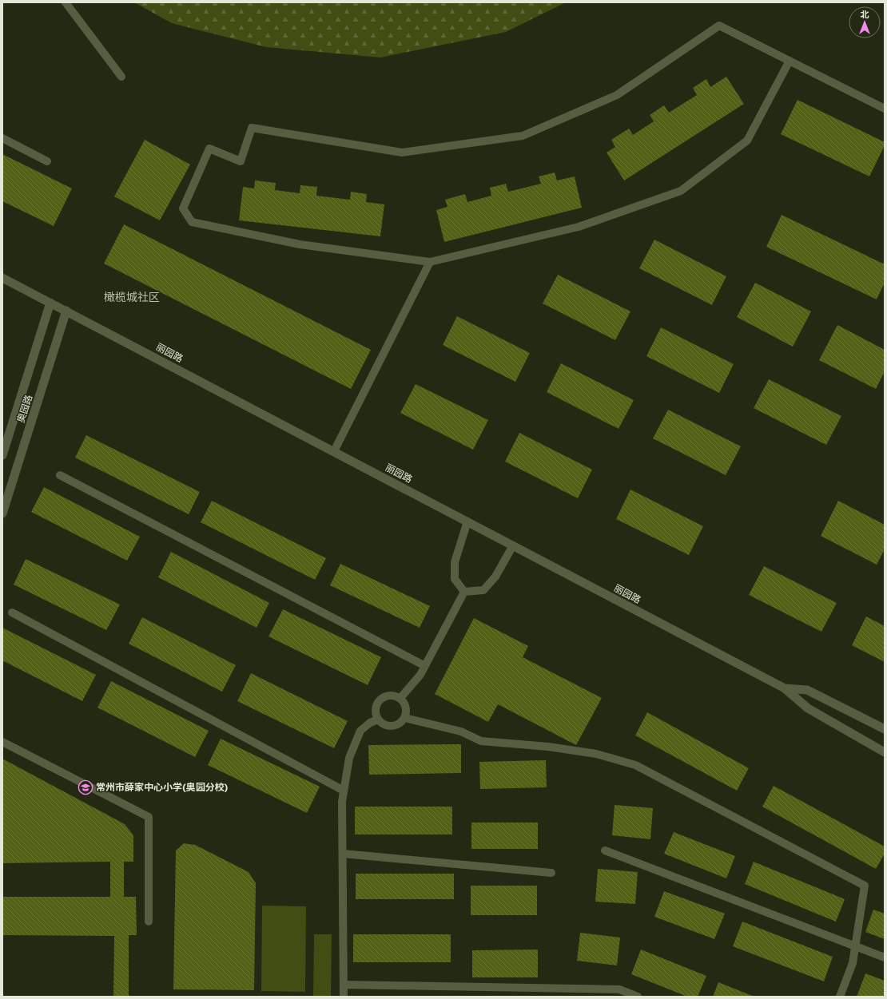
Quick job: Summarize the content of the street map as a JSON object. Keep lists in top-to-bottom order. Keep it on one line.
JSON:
{"streets":{"street":["丽园路","奥园路"]},"crossings":[["丽园路","奥园路"]],"districts":["橄榄城社区"],"places":{"school or university":["常州市薛家中心小学(奥园分校)"]},"north":"top"}
